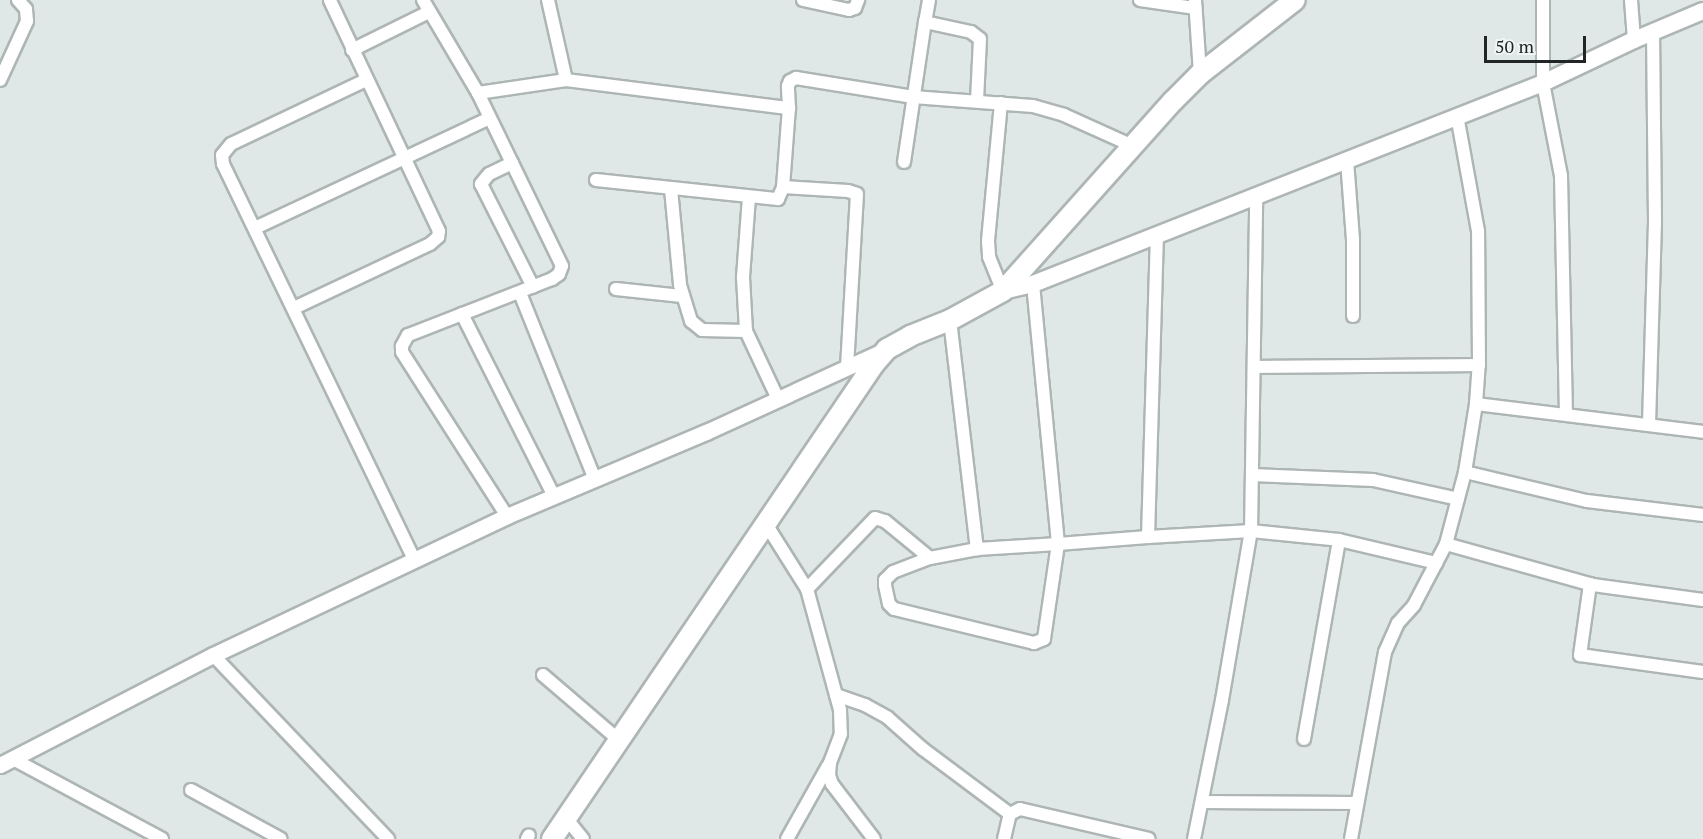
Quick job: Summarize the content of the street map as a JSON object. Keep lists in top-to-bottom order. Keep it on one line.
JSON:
{"scale_bar":"50 m"}
